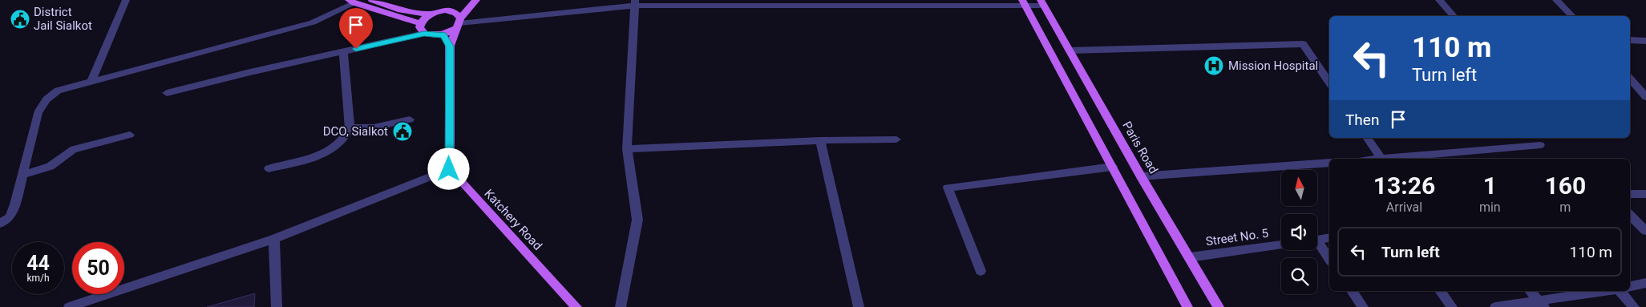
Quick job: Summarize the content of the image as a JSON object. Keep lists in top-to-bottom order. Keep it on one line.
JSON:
{"streets":{"main road":["Paris Road","Katchery Road"],"street":["Street No. 5"]},"crossings":[["Paris Road","Street No. 5"]],"places":{"public building":["District Jail Sialkot","DCO, Sialkot"],"hospital":["Mission Hospital"]},"north":"top","page":{"turn":["110 m","Turn left"],"then":"Then","eta":["13:26","Arrival","1","min","160","m"],"list":[{"name":"Turn left","value":"110 m"}],"speed":"44 km/h","limit":"50"}}
